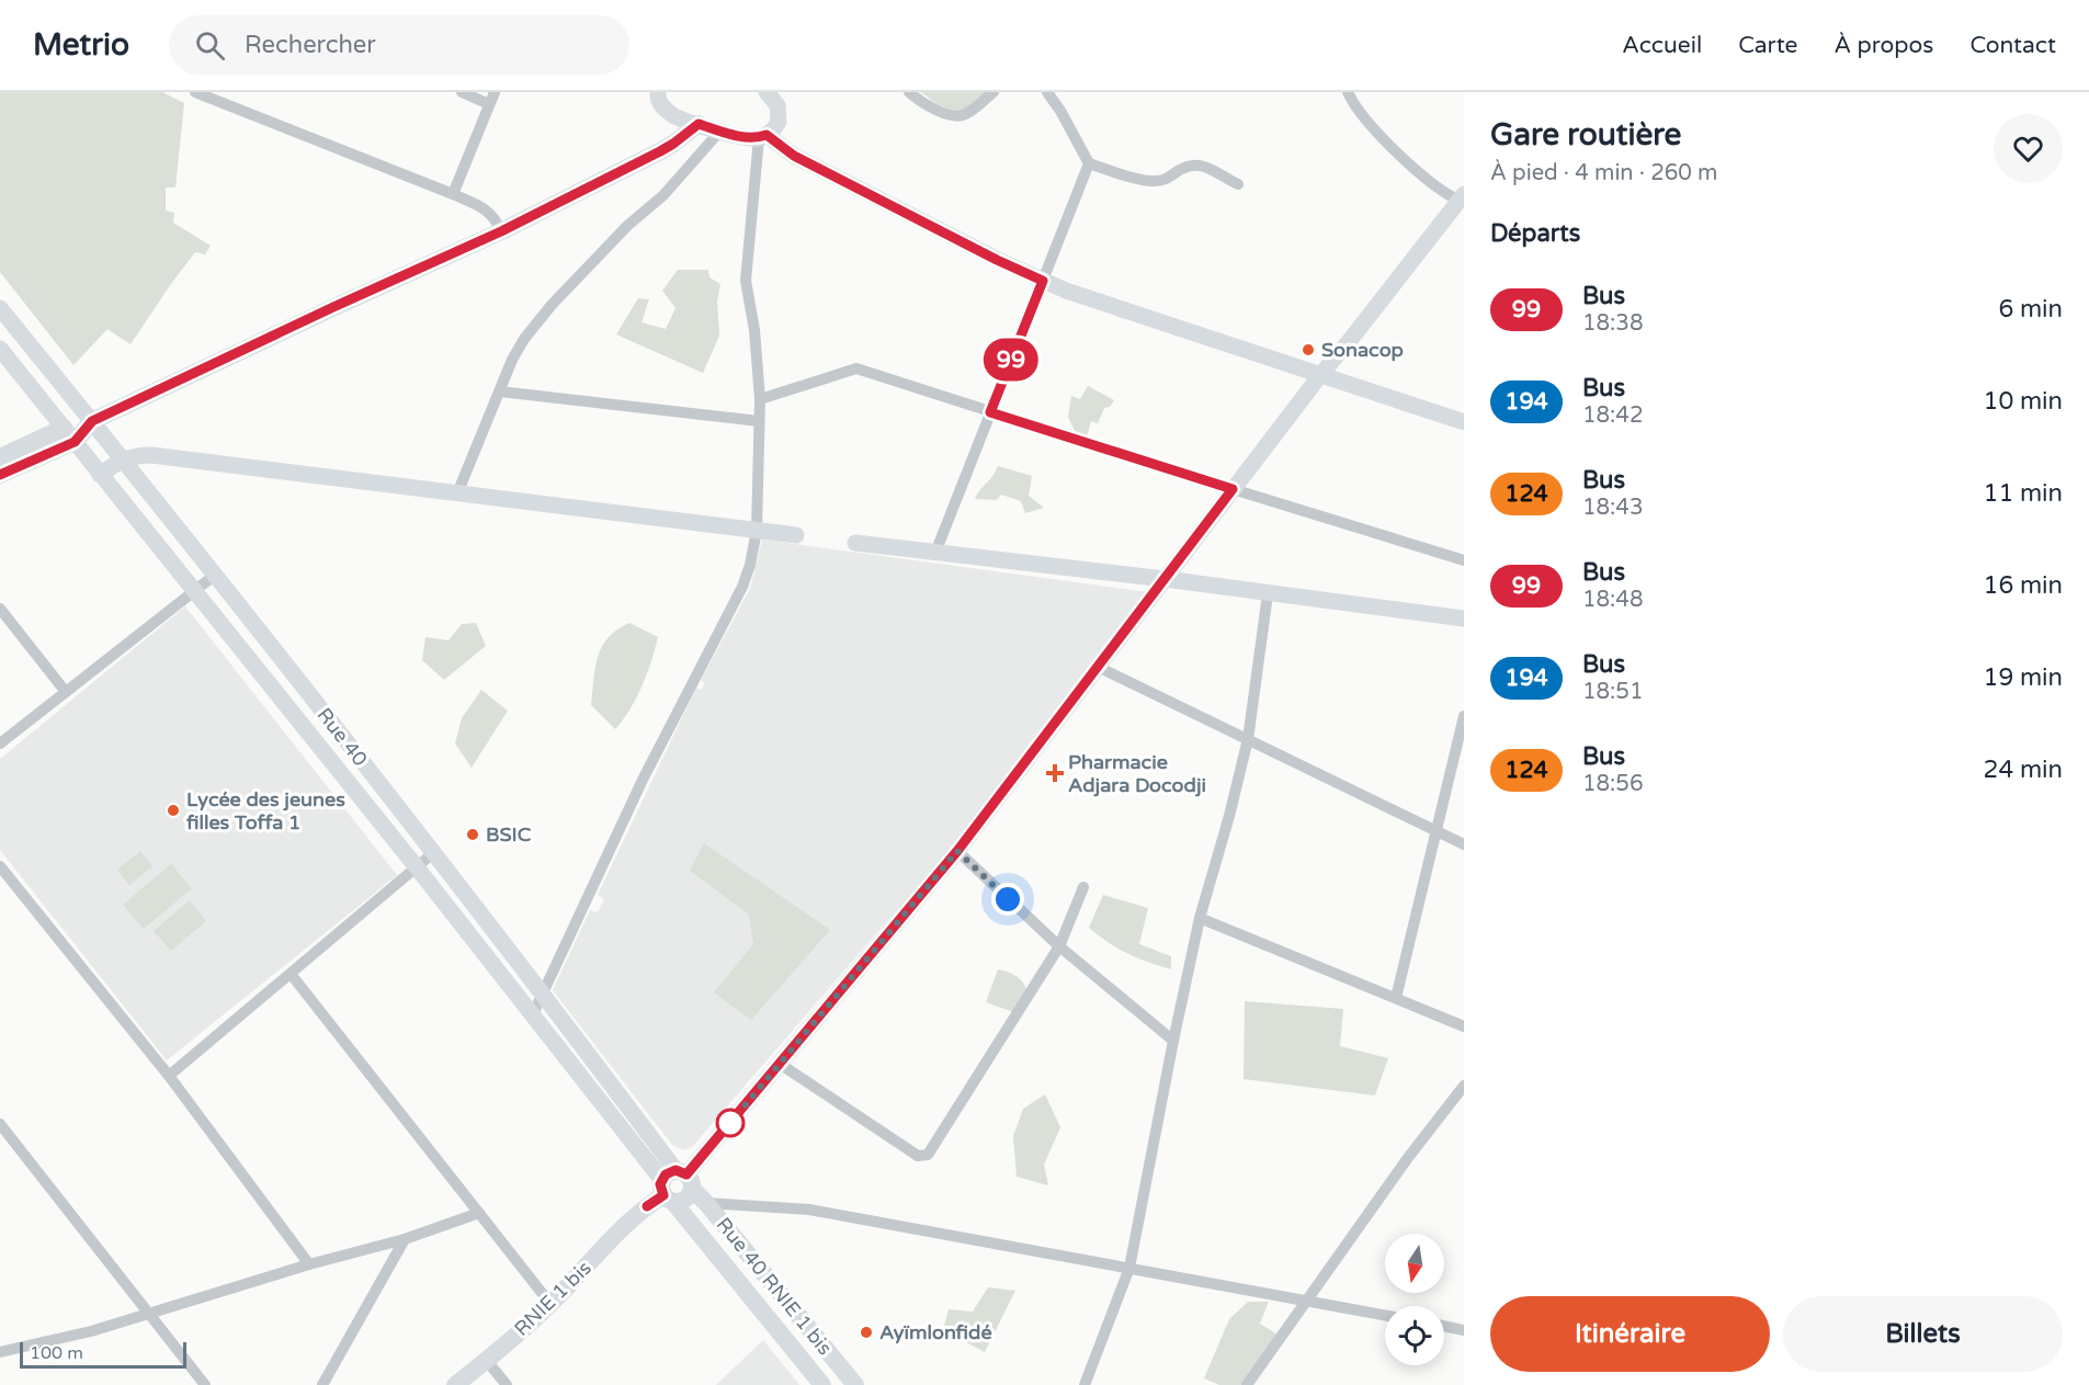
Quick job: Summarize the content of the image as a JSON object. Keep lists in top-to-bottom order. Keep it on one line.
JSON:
{"streets":{"main road":["Rue 40","Rue 40 RNIE 1 bis","RNIE 1 bis"]},"crossings":[["Rue 40","Rue 40 RNIE 1 bis"],["Rue 40","RNIE 1 bis"],["Rue 40 RNIE 1 bis","RNIE 1 bis"]],"places":{"other":["Sonacop","Lycée des jeunes filles Toffa 1","BSIC","Ayïmlonfidé"],"health":["Pharmacie Adjara Docodji"]},"lines":["bus line 99"],"scale_bar":"100 m","north":"bottom","page":{"header":"Metrio","search":"Rechercher","nav":["Accueil","Carte","À propos","Contact"],"on_map":"99","heading":[["Gare routière","À pied · 4 min · 260 m"],"Départs"],"list":[{"mark":"99","name":"Bus","note":"18:38","value":"6 min"},{"mark":"194","name":"Bus","note":"18:42","value":"10 min"},{"mark":"124","name":"Bus","note":"18:43","value":"11 min"},{"mark":"99","name":"Bus","note":"18:48","value":"16 min"},{"mark":"194","name":"Bus","note":"18:51","value":"19 min"},{"mark":"124","name":"Bus","note":"18:56","value":"24 min"}],"buttons":["Itinéraire","Billets"],"scale":"100 m"}}
